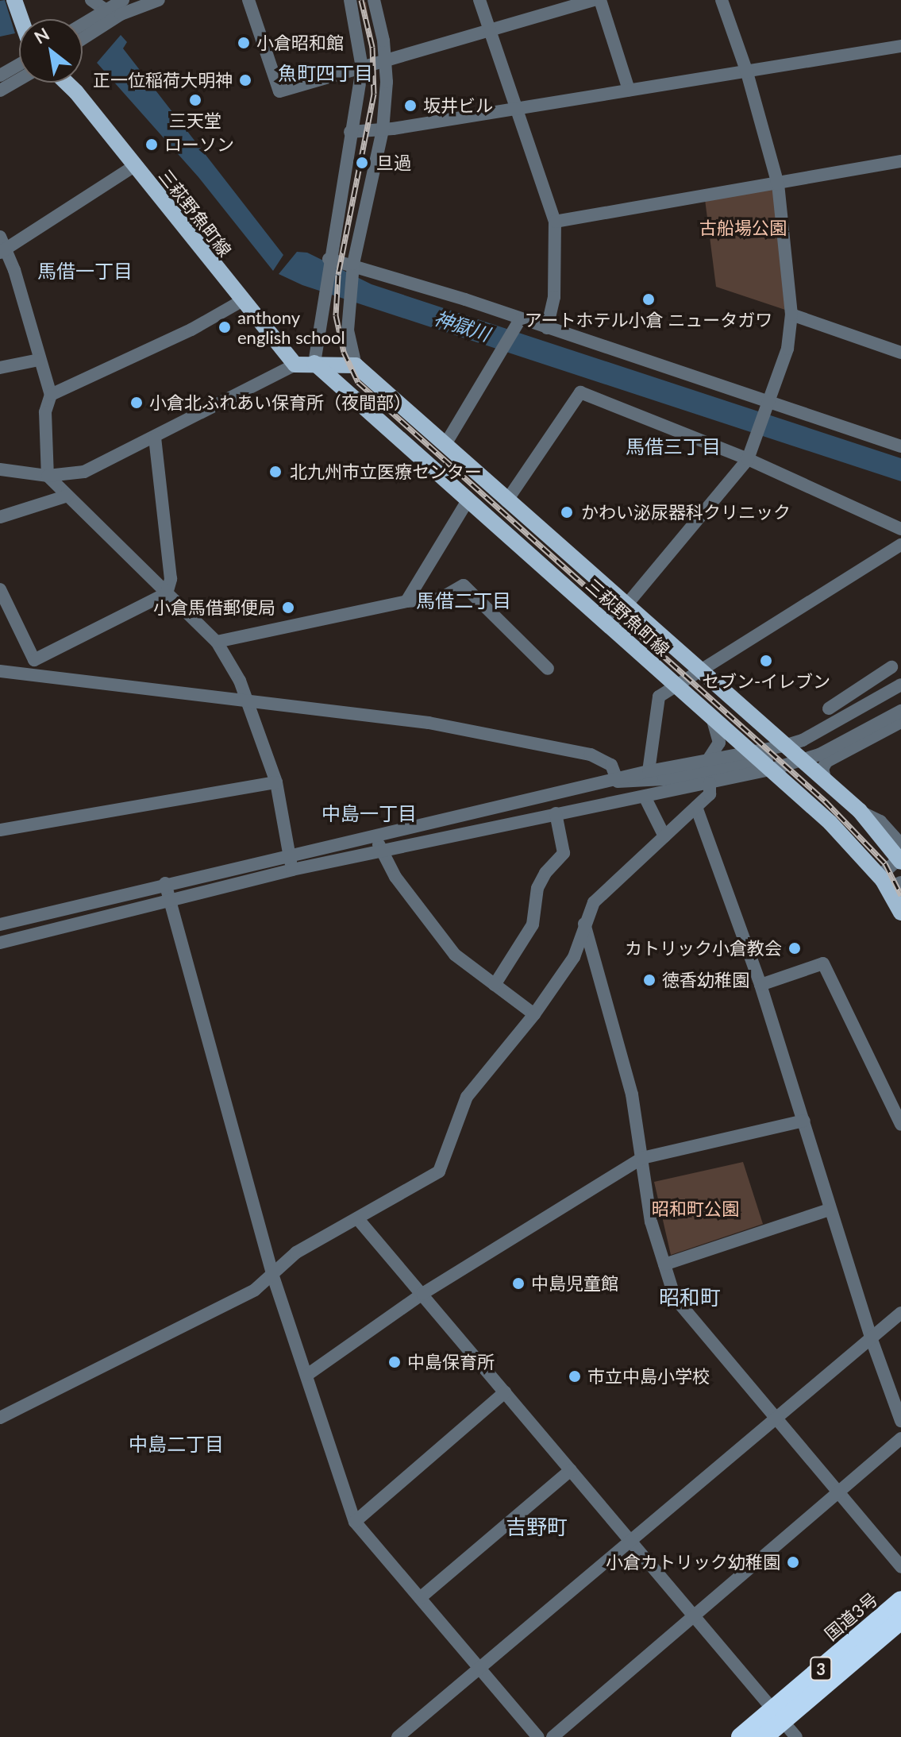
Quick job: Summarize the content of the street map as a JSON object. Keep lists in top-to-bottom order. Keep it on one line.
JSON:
{"streets":{"highway":["国道3号","3"],"main road":["三萩野魚町線"]},"districts":["魚町四丁目","馬借一丁目","馬借三丁目","馬借二丁目","中島一丁目","昭和町","中島二丁目","吉野町"],"water":["神獄川"],"parks":["古船場公園","昭和町公園"],"places":["小倉昭和館","正一位稲荷大明神","三天堂","坂井ビル","ローソン","旦過","アートホテル小倉 ニュータガワ","anthony english school","小倉北ふれあい保育所（夜間部）","北九州市立医療センター","かわい泌尿器科クリニック","小倉馬借郵便局","セブン-イレブン","カトリック小倉教会","徳香幼稚園","中島児童館","中島保育所","市立中島小学校","小倉カトリック幼稚園"],"north":"top left"}
